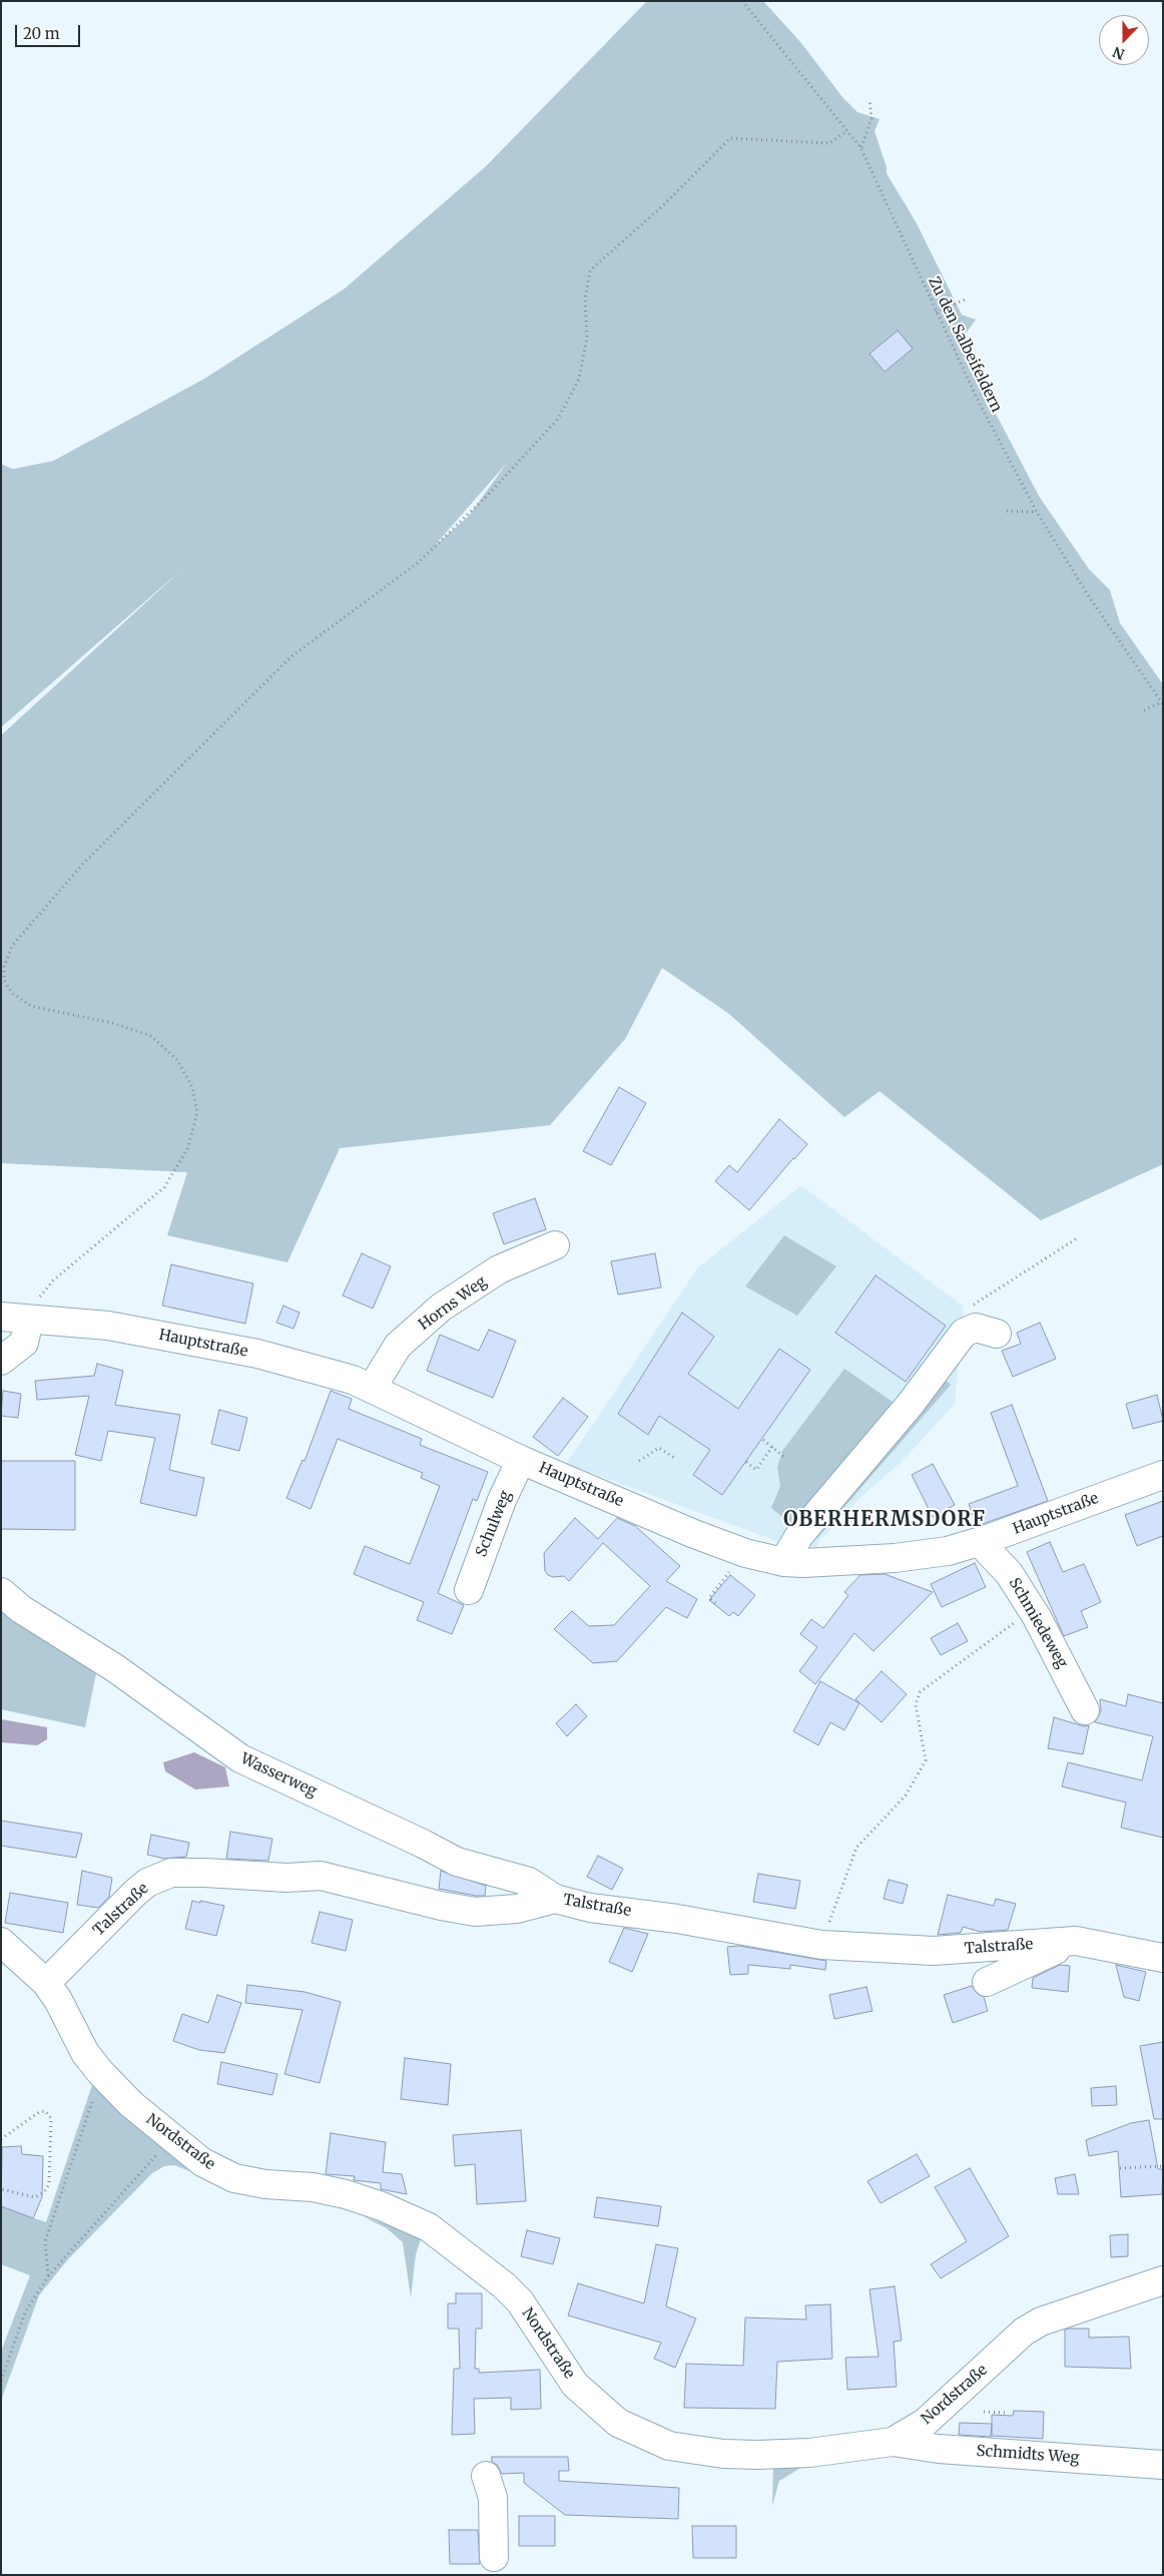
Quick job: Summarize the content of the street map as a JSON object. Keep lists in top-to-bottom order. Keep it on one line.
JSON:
{"streets":{"street":["Horns Weg","Hauptstraße","Schulweg","Schmiedeweg","Wasserweg","Talstraße","Nordstraße","Schmidts Weg"],"path":["Zu den Salbeifeldern"]},"crossings":[["Horns Weg","Hauptstraße"],["Hauptstraße","Schulweg"],["Hauptstraße","Schmiedeweg"],["Wasserweg","Talstraße"],["Talstraße","Nordstraße"],["Nordstraße","Schmidts Weg"]],"districts":["OBERHERMSDORF"],"scale_bar":"20 m","north":"bottom"}
